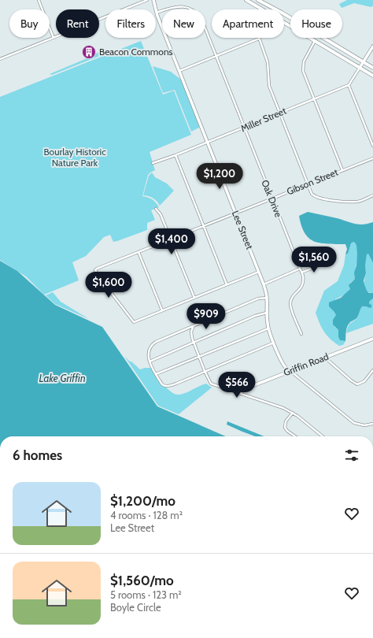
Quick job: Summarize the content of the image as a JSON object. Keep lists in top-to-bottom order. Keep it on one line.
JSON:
{"streets":{"street":["Miller Street","Gibson Street","Oak Drive","Lee Street","Griffin Road"]},"crossings":[["Miller Street","Oak Drive"],["Miller Street","Lee Street"],["Gibson Street","Oak Drive"],["Gibson Street","Lee Street"],["Oak Drive","Lee Street"],["Lee Street","Griffin Road"]],"water":["Lake Griffin"],"parks":["Bourlay Historic Nature Park"],"places":{"building":["Beacon Commons"]},"page":{"chip":["Buy","Rent","Filters","New","Apartment","House"],"price":["$1,200","$1,400","$1,560","$1,600","$909","$566"],"heading":"6 homes","list":[{"name":"$1,200/mo","note":"4 rooms · 128 m² · Lee Street"},{"name":"$1,560/mo","note":"5 rooms · 123 m² · Boyle Circle"}]}}
